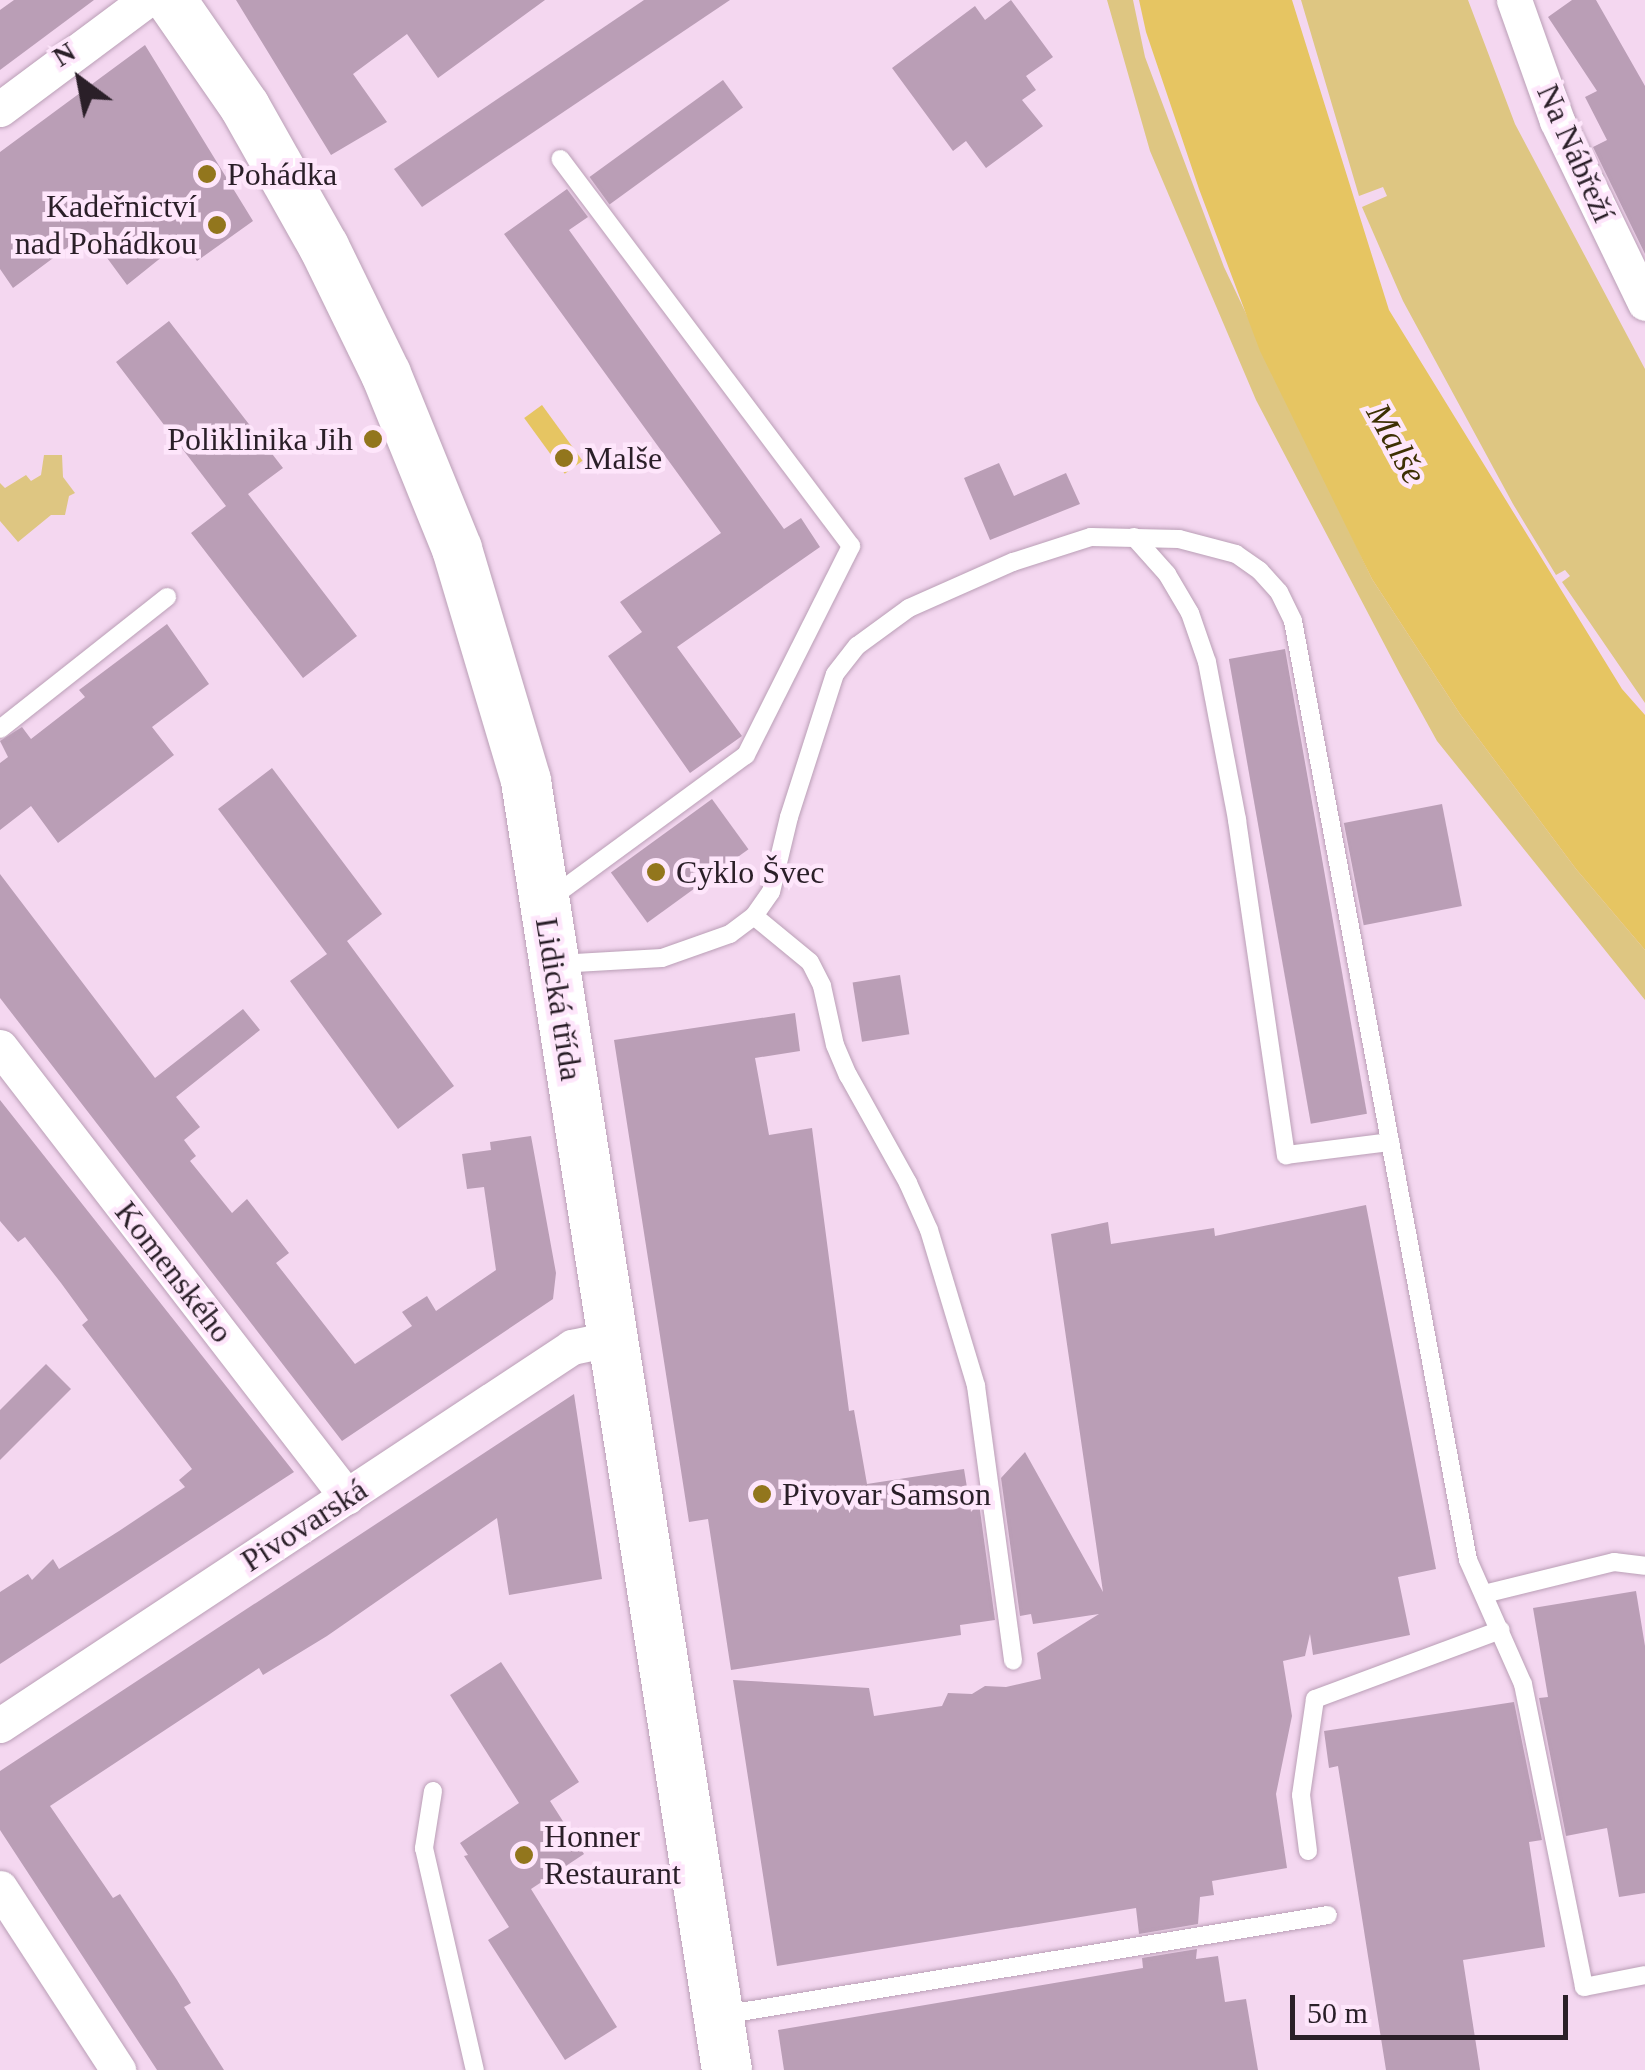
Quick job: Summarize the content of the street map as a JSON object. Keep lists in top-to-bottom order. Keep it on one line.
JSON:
{"streets":{"street":["Na Nábřeží","Lidická třída","Komenského","Pivovarská"]},"crossings":[["Lidická třída","Pivovarská"],["Komenského","Pivovarská"]],"water":["Malše"],"places":["Pohádka","Kadeřnictví nad Pohádkou","Poliklinika Jih","Malše","Cyklo Švec","Pivovar Samson","Honner Restaurant"],"scale_bar":"50 m","north":"top left"}
